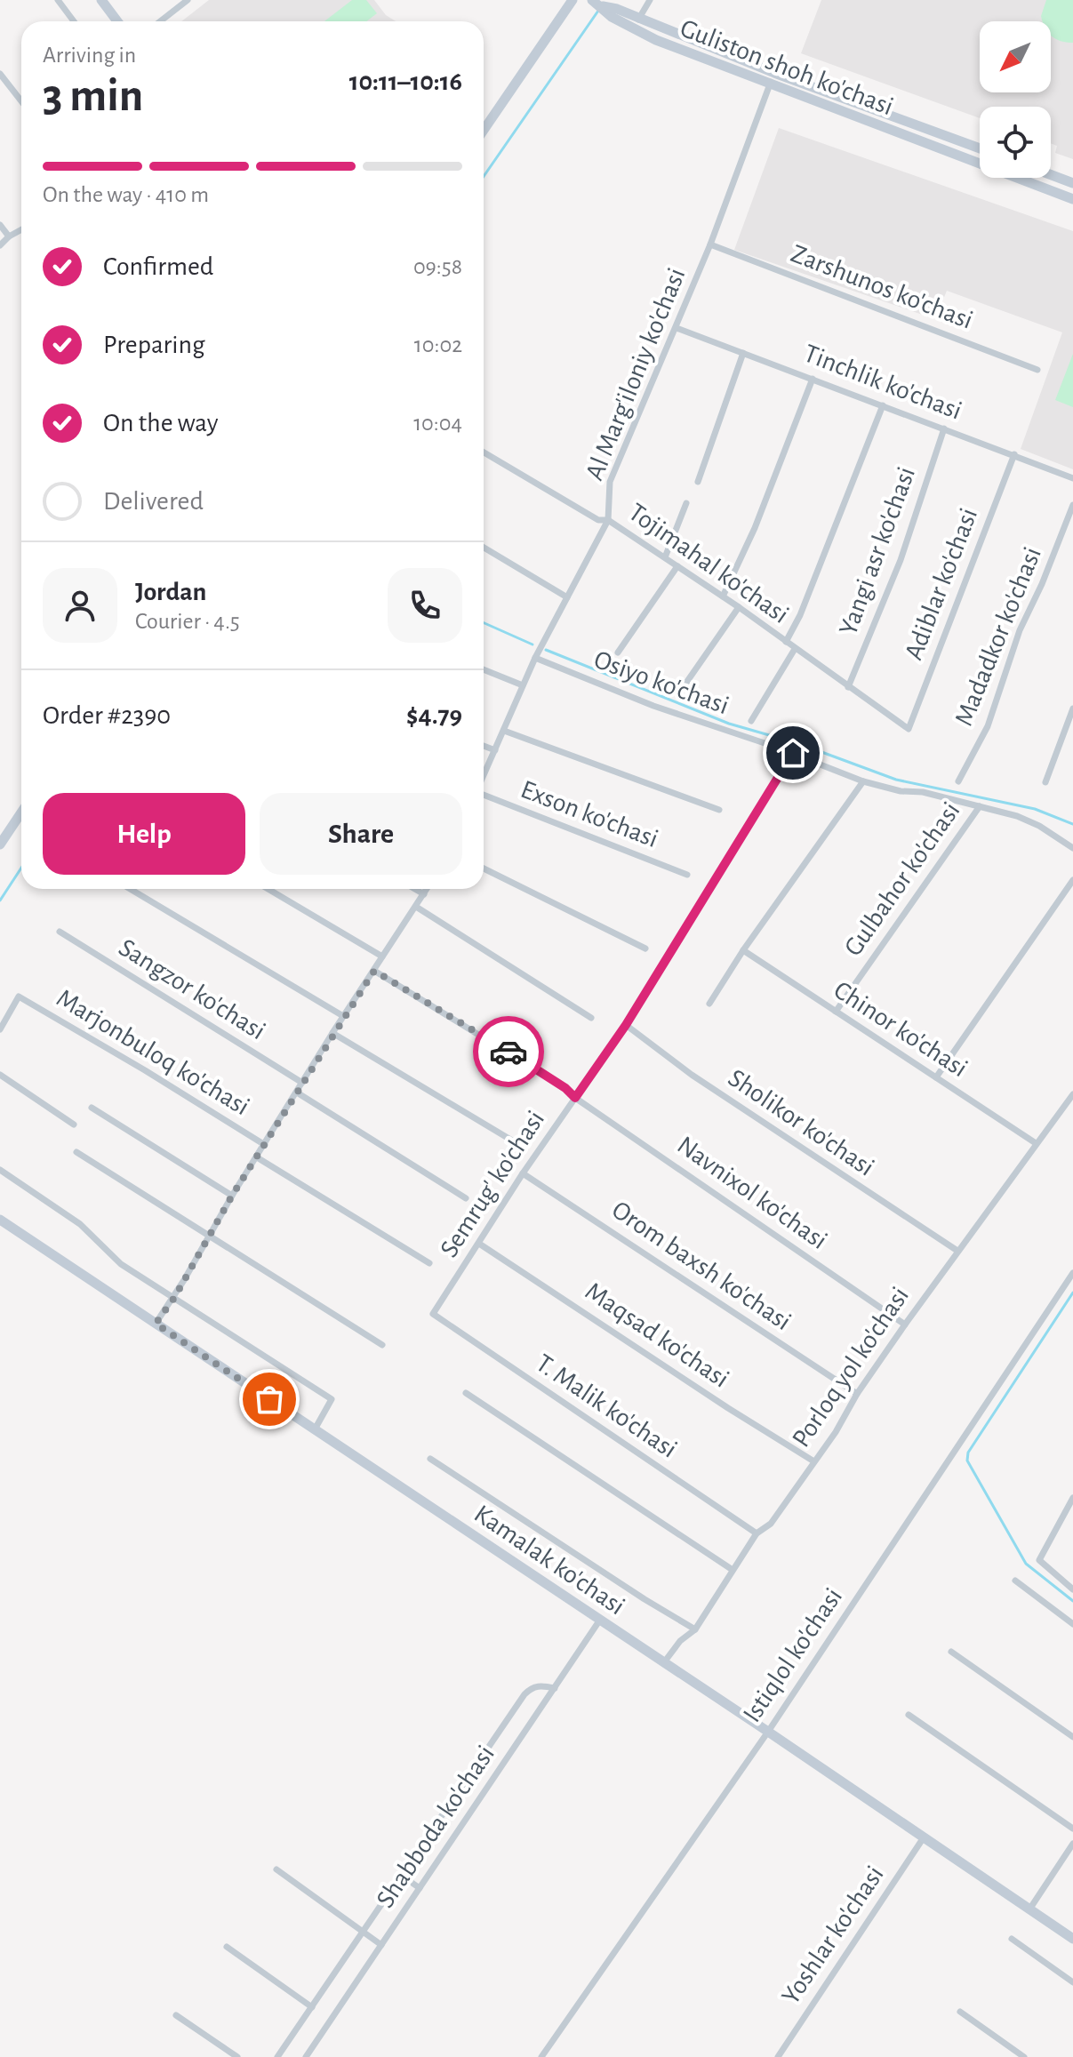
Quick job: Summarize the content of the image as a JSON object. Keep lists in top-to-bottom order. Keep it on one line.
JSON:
{"streets":{"main road":["Guliston shoh ko'chasi","Kamalak ko'chasi"],"street":["Zarshunos ko'chasi","Al Marg'iloniy ko'chasi","Tinchlik ko'chasi","Yangi asr ko'chasi","Tojimahal ko'chasi","Adiblar ko'chasi","Madadkor ko'chasi","Osiyo ko'chasi","Exson ko'chasi","Gulbahor ko'chasi","Sangzor ko'chasi","Chinor ko'chasi","Marjonbuloq ko'chasi","Sholikor ko'chasi","Semrug' ko'chasi","Navnixol ko'chasi","Orom baxsh ko'chasi","Maqsad ko'chasi","Porloq yol ko'chasi","T. Malik ko'chasi","Istiqlol ko'chasi","Shabboda ko'chasi","Yoshlar ko'chasi"]},"crossings":[["Guliston shoh ko'chasi","Al Marg'iloniy ko'chasi"],["Zarshunos ko'chasi","Al Marg'iloniy ko'chasi"],["Al Marg'iloniy ko'chasi","Tinchlik ko'chasi"],["Al Marg'iloniy ko'chasi","Tojimahal ko'chasi"],["Al Marg'iloniy ko'chasi","Osiyo ko'chasi"],["Tinchlik ko'chasi","Yangi asr ko'chasi"],["Tinchlik ko'chasi","Adiblar ko'chasi"],["Yangi asr ko'chasi","Tojimahal ko'chasi"],["Tojimahal ko'chasi","Adiblar ko'chasi"],["Osiyo ko'chasi","Gulbahor ko'chasi"],["Osiyo ko'chasi","Semrug' ko'chasi"],["Gulbahor ko'chasi","Chinor ko'chasi"],["Chinor ko'chasi","Porloq yol ko'chasi"],["Sholikor ko'chasi","Semrug' ko'chasi"],["Sholikor ko'chasi","Porloq yol ko'chasi"],["Semrug' ko'chasi","Navnixol ko'chasi"],["Semrug' ko'chasi","Orom baxsh ko'chasi"],["Semrug' ko'chasi","Maqsad ko'chasi"],["Semrug' ko'chasi","T. Malik ko'chasi"],["Navnixol ko'chasi","Porloq yol ko'chasi"],["Orom baxsh ko'chasi","Porloq yol ko'chasi"],["Maqsad ko'chasi","Porloq yol ko'chasi"],["Porloq yol ko'chasi","T. Malik ko'chasi"],["Porloq yol ko'chasi","Kamalak ko'chasi"],["Kamalak ko'chasi","Istiqlol ko'chasi"],["Kamalak ko'chasi","Shabboda ko'chasi"],["Kamalak ko'chasi","Yoshlar ko'chasi"]],"north":"bottom left","page":{"heading":["3 min","Arriving in","10:11–10:16"],"panel":["Jordan","Courier · 4.5","Order #2390","$4.79"],"bar":"On the way · 410 m","list":[["Confirmed","09:58"],["Preparing","10:02"],["On the way","10:04"],"Delivered"],"buttons":["Help","Share"]}}
